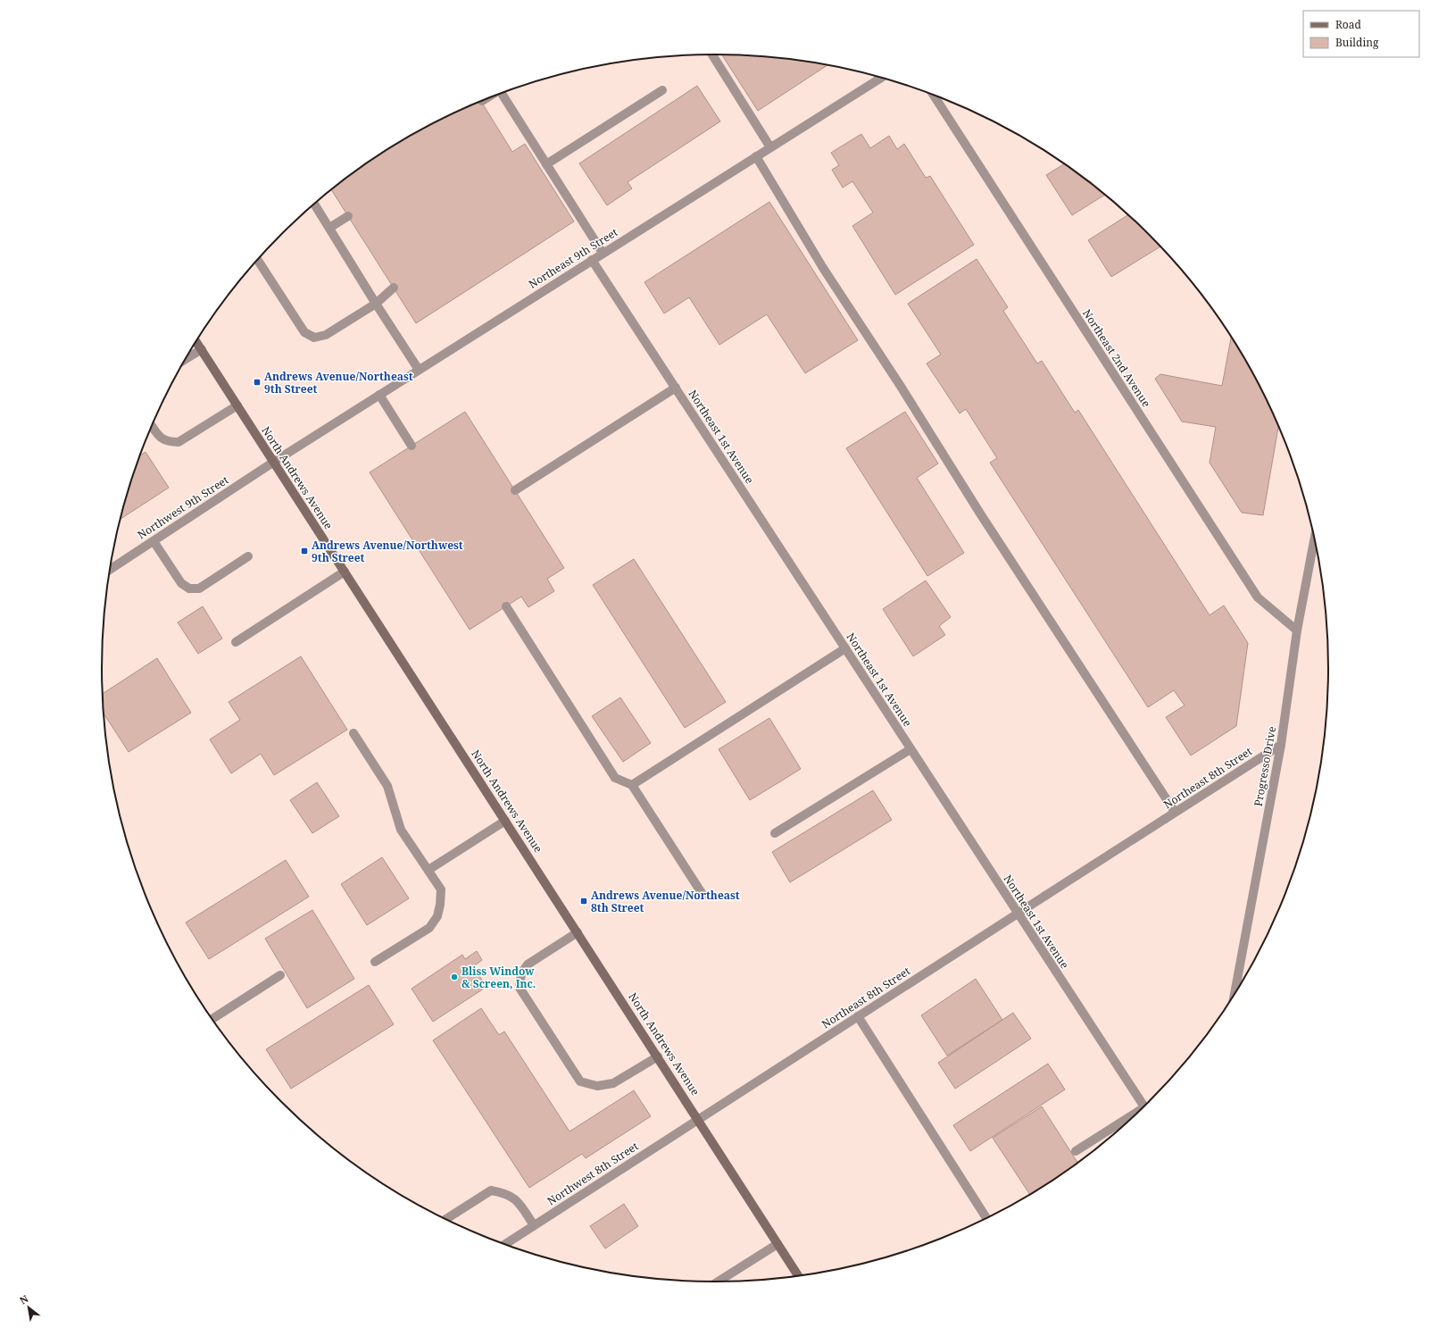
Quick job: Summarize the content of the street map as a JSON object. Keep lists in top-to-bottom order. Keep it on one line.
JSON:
{"streets":{"main road":["North Andrews Avenue"],"street":["Northeast 9th Street","Northeast 2nd Avenue","Northeast 1st Avenue","Northwest 9th Street","Progresso Drive","Northeast 8th Street","Northwest 8th Street"]},"crossings":[["Northeast 9th Street","Northeast 1st Avenue"],["Northeast 9th Street","North Andrews Avenue"],["Northeast 9th Street","Northwest 9th Street"],["Northeast 2nd Avenue","Progresso Drive"],["Northeast 1st Avenue","Northeast 8th Street"],["North Andrews Avenue","Northwest 9th Street"],["North Andrews Avenue","Northeast 8th Street"],["North Andrews Avenue","Northwest 8th Street"],["Progresso Drive","Northeast 8th Street"],["Northeast 8th Street","Northwest 8th Street"]],"places":{"transit":["Andrews Avenue/Northeast 9th Street","Andrews Avenue/Northwest 9th Street","Andrews Avenue/Northeast 8th Street"],"other":["Bliss Window & Screen, Inc."]},"legend":["Road","Building"],"north":"top left"}
